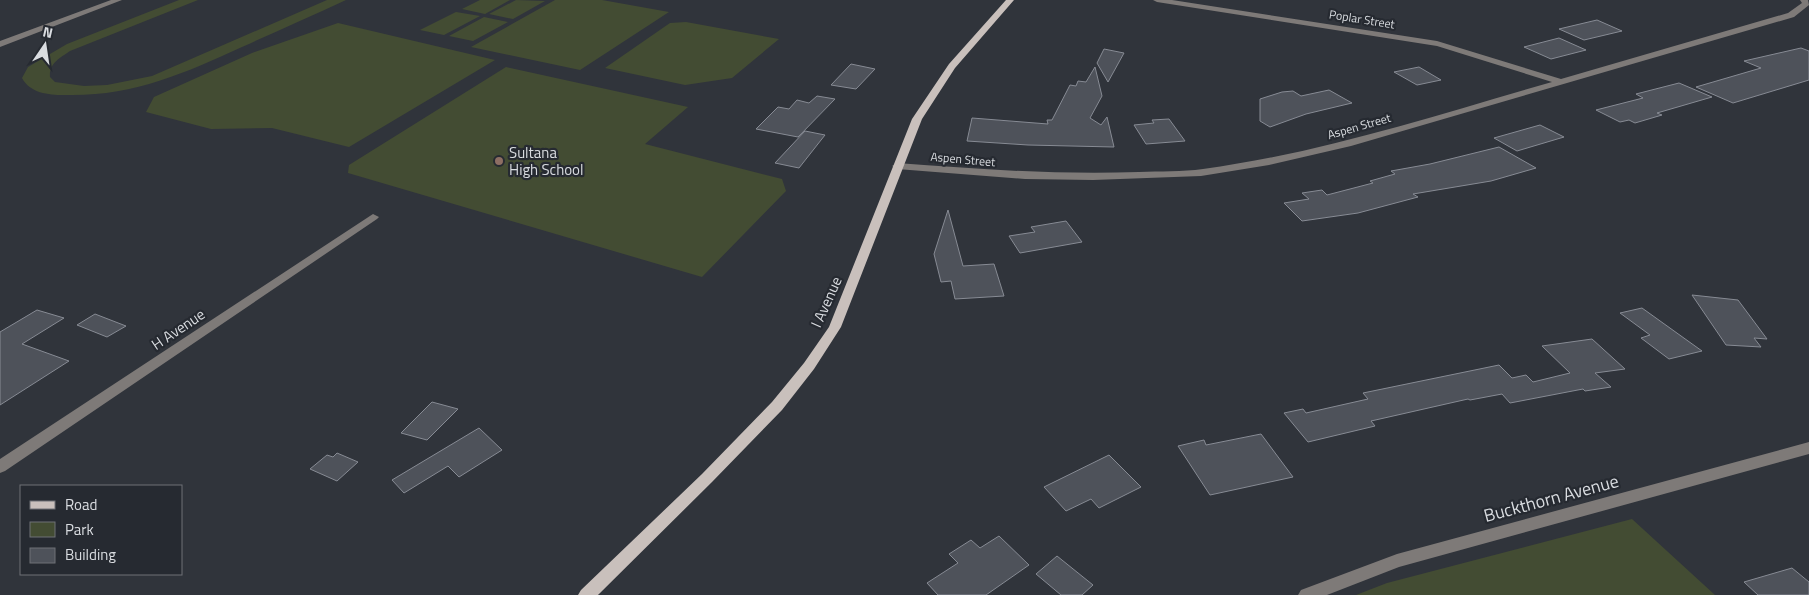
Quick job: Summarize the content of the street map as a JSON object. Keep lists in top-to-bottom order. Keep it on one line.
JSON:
{"streets":{"main road":["I Avenue"],"street":["Poplar Street","Aspen Street","H Avenue","Buckthorn Avenue"]},"crossings":[["Poplar Street","Aspen Street"],["Aspen Street","I Avenue"]],"places":["Sultana High School"],"legend":["Road","Park","Building"],"north":"top"}
